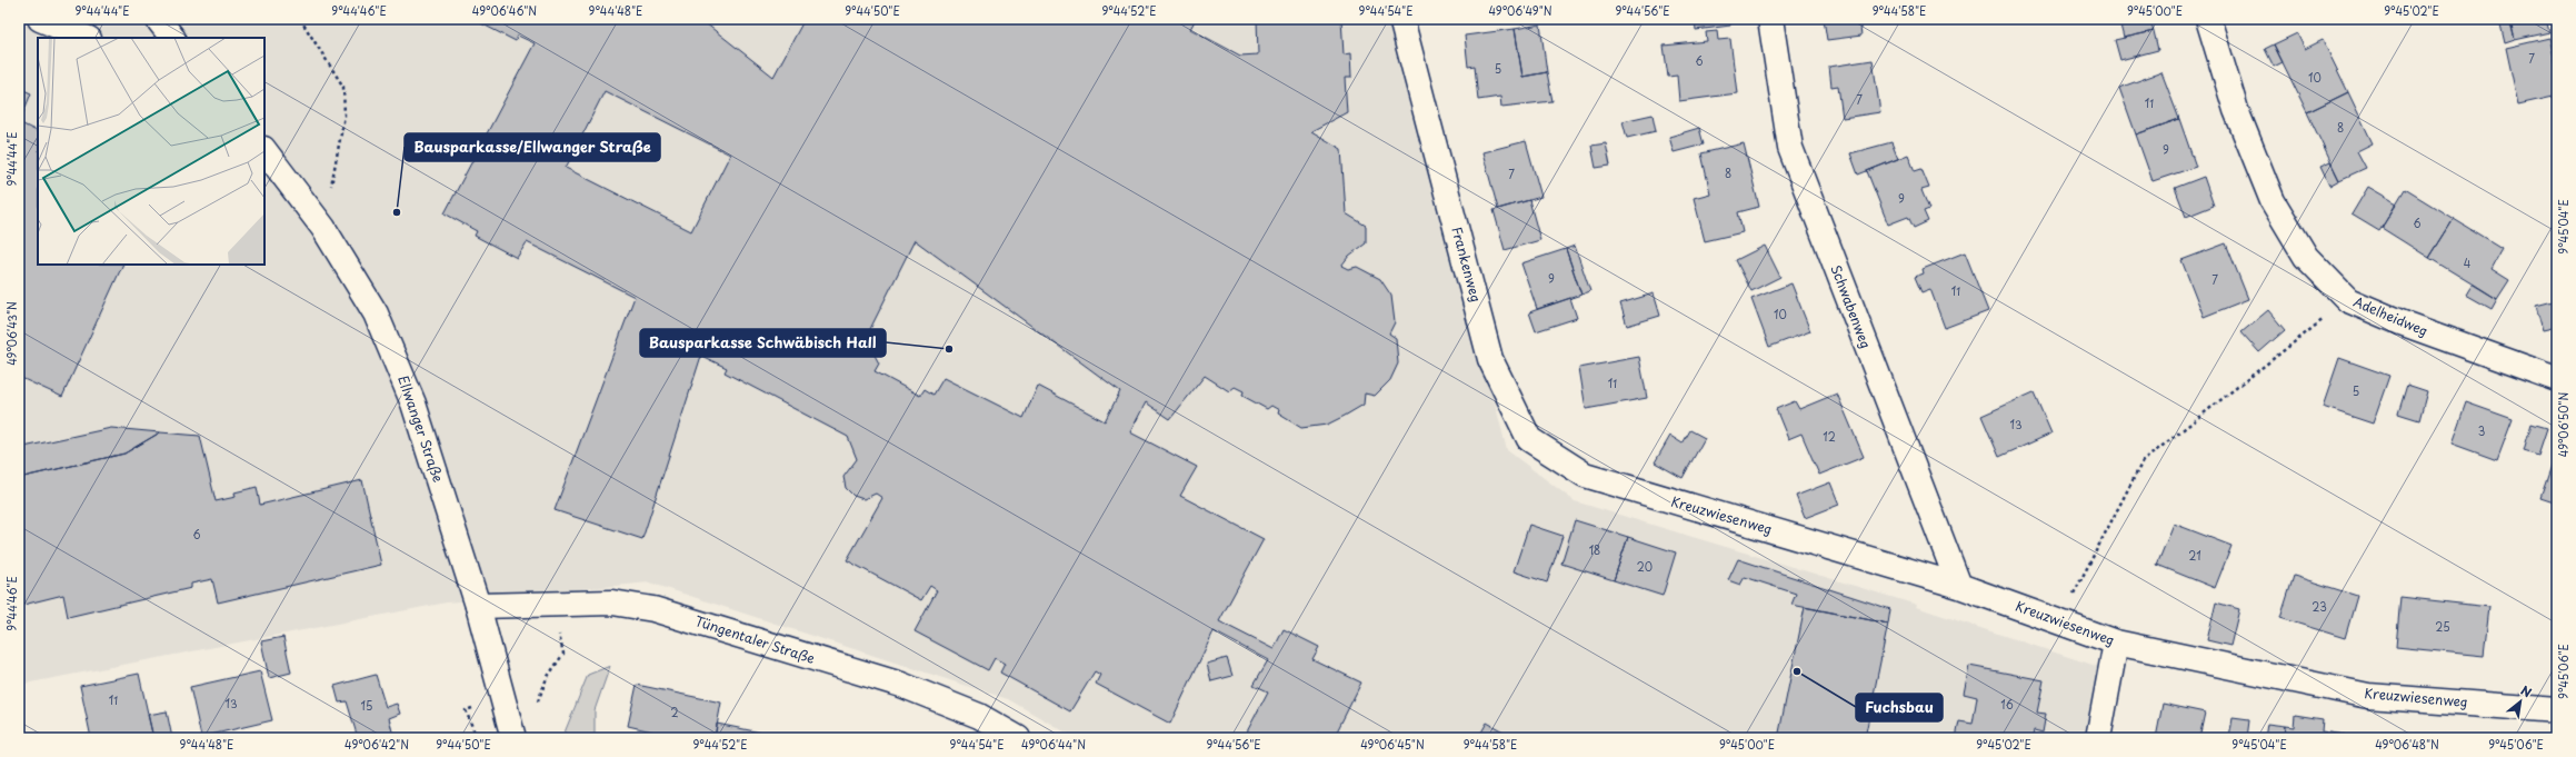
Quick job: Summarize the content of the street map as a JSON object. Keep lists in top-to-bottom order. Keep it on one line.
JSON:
{"streets":{"street":["Frankenweg","Schwabenweg","Adelheidweg","Ellwanger Straße","Kreuzwiesenweg","Tüngentaler Straße"]},"crossings":[["Frankenweg","Kreuzwiesenweg"],["Schwabenweg","Kreuzwiesenweg"],["Ellwanger Straße","Tüngentaler Straße"]],"places":["Bausparkasse/Ellwanger Straße","Bausparkasse Schwäbisch Hall","Fuchsbau"],"house_numbers":["7","6","5","10","7","11","8","9","8","7","9","6","4","9","7","11","10","11","5","13","3","12","6","18","21","20","23","25","11","13","16","15","2"],"north":"top right","coordinates":["9°44'44\"E","9°44'46\"E","49°06'46\"N","9°44'48\"E","9°44'50\"E","9°44'52\"E","9°44'54\"E","49°06'49\"N","9°44'56\"E","9°44'58\"E","9°45'00\"E","9°45'02\"E","9°45'04\"E","49°06'43\"N","49°06'50\"N","9°45'06\"E","49°06'42\"N","49°06'44\"N","49°06'45\"N","49°06'48\"N"]}
